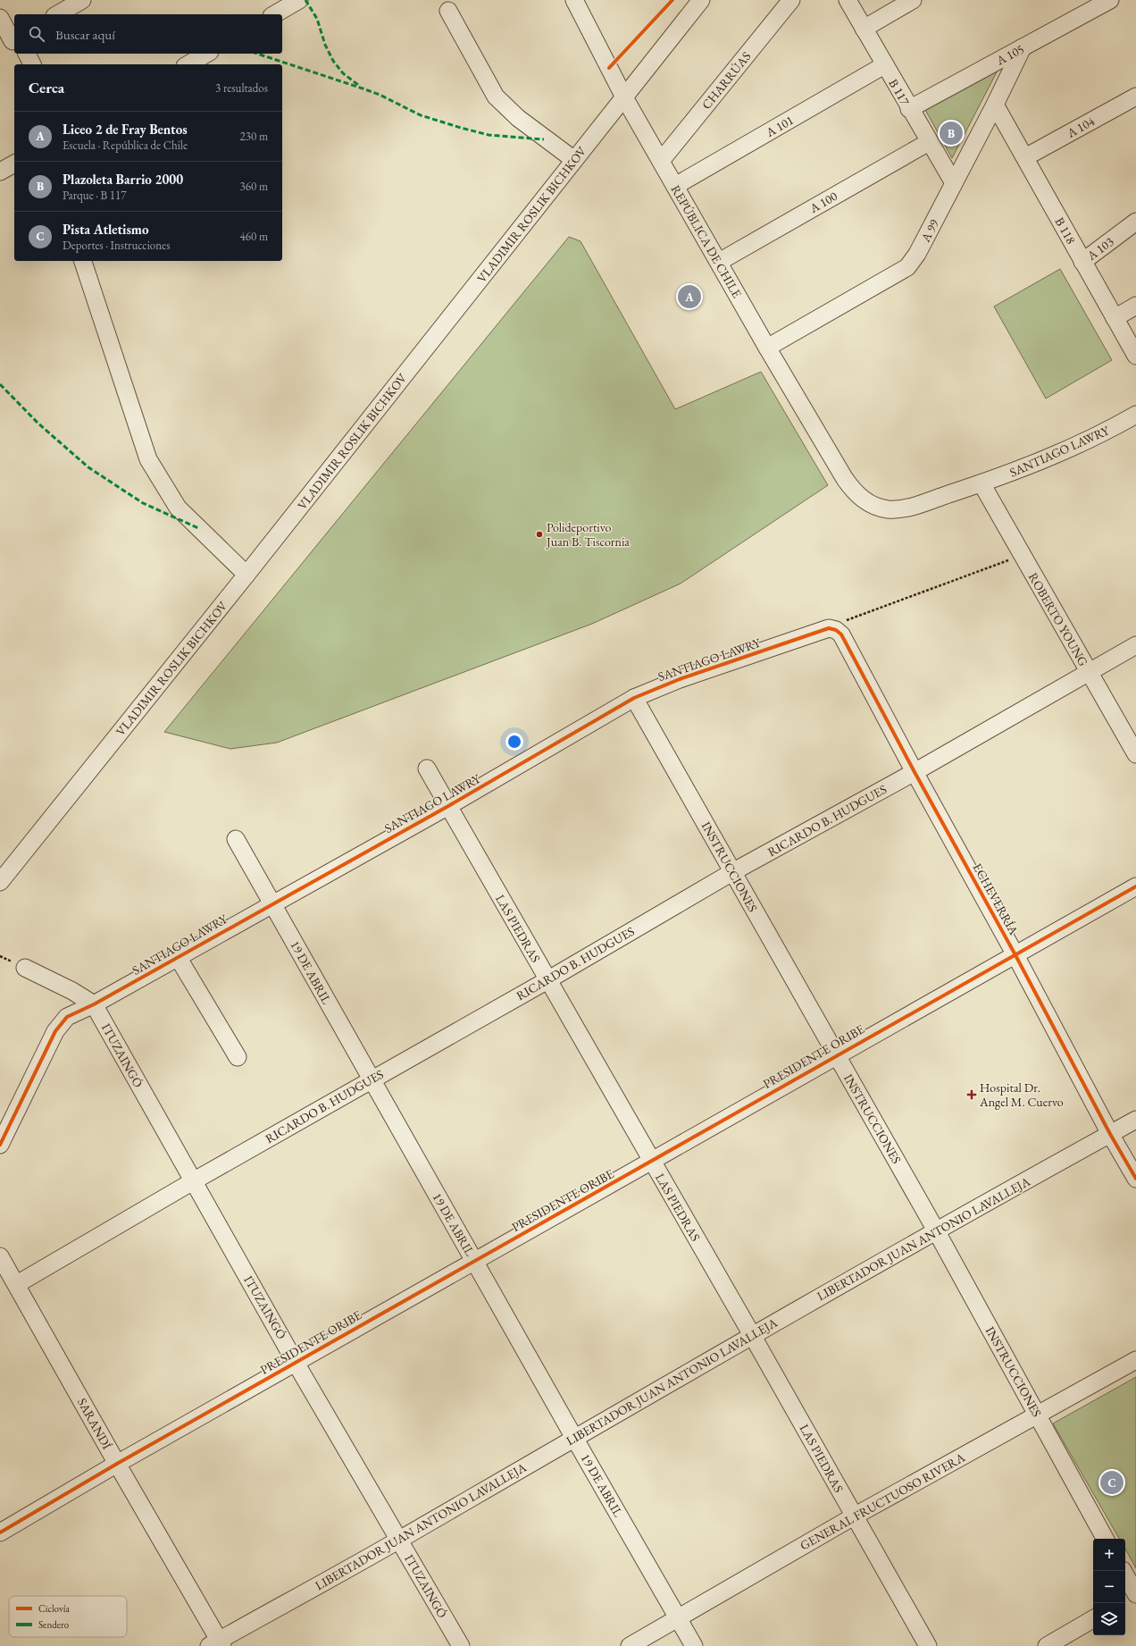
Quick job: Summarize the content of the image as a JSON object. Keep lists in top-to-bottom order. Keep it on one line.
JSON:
{"streets":{"street":["A 105","CHARRÚAS","B 117","A 101","A 104","A 100","VLADIMIR ROSLIK BICHKOV","A 99","B 118","REPÚBLICA DE CHILE","A 103","SANTIAGO LAWRY","ROBERTO YOUNG","RICARDO B. HUDGUES","INSTRUCCIONES","ECHEVERRÍA","LAS PIEDRAS","19 DE ABRIL","ITUZAINGÓ","PRESIDENTE ORIBE","LIBERTADOR JUAN ANTONIO LAVALLEJA","SARANDÍ","GENERAL FRUCTUOSO RIVERA"]},"crossings":[["A 105","B 117"],["A 105","A 99"],["CHARRÚAS","REPÚBLICA DE CHILE"],["B 117","A 101"],["B 117","A 100"],["B 117","A 99"],["A 101","REPÚBLICA DE CHILE"],["A 104","B 118"],["A 100","REPÚBLICA DE CHILE"],["VLADIMIR ROSLIK BICHKOV","REPÚBLICA DE CHILE"],["A 99","B 118"],["A 99","REPÚBLICA DE CHILE"],["B 118","A 103"],["REPÚBLICA DE CHILE","SANTIAGO LAWRY"],["SANTIAGO LAWRY","ROBERTO YOUNG"],["SANTIAGO LAWRY","INSTRUCCIONES"],["SANTIAGO LAWRY","ECHEVERRÍA"],["SANTIAGO LAWRY","LAS PIEDRAS"],["SANTIAGO LAWRY","19 DE ABRIL"],["SANTIAGO LAWRY","ITUZAINGÓ"],["ROBERTO YOUNG","RICARDO B. HUDGUES"],["RICARDO B. HUDGUES","INSTRUCCIONES"],["RICARDO B. HUDGUES","ECHEVERRÍA"],["RICARDO B. HUDGUES","LAS PIEDRAS"],["RICARDO B. HUDGUES","19 DE ABRIL"],["RICARDO B. HUDGUES","ITUZAINGÓ"],["RICARDO B. HUDGUES","SARANDÍ"],["INSTRUCCIONES","PRESIDENTE ORIBE"],["INSTRUCCIONES","LIBERTADOR JUAN ANTONIO LAVALLEJA"],["INSTRUCCIONES","GENERAL FRUCTUOSO RIVERA"],["ECHEVERRÍA","PRESIDENTE ORIBE"],["ECHEVERRÍA","LIBERTADOR JUAN ANTONIO LAVALLEJA"],["LAS PIEDRAS","PRESIDENTE ORIBE"],["LAS PIEDRAS","LIBERTADOR JUAN ANTONIO LAVALLEJA"],["LAS PIEDRAS","GENERAL FRUCTUOSO RIVERA"],["19 DE ABRIL","PRESIDENTE ORIBE"],["19 DE ABRIL","LIBERTADOR JUAN ANTONIO LAVALLEJA"],["19 DE ABRIL","GENERAL FRUCTUOSO RIVERA"],["ITUZAINGÓ","PRESIDENTE ORIBE"],["ITUZAINGÓ","LIBERTADOR JUAN ANTONIO LAVALLEJA"],["PRESIDENTE ORIBE","SARANDÍ"],["LIBERTADOR JUAN ANTONIO LAVALLEJA","SARANDÍ"]],"places":{"other":["Polideportivo Juan B. Tiscornia"],"health":["Hospital Dr. Angel M. Cuervo"]},"legend":["Ciclovía","Sendero"],"page":{"search":"Buscar aquí","heading":["Cerca","3 resultados"],"list":[{"mark":"A","name":"Liceo 2 de Fray Bentos","note":"Escuela · República de Chile","value":"230 m"},{"mark":"B","name":"Plazoleta Barrio 2000","note":"Parque · B 117","value":"360 m"},{"mark":"C","name":"Pista Atletismo","note":"Deportes · Instrucciones","value":"460 m"}],"pins":["B","A","C"],"map_buttons":["+","−"]}}
